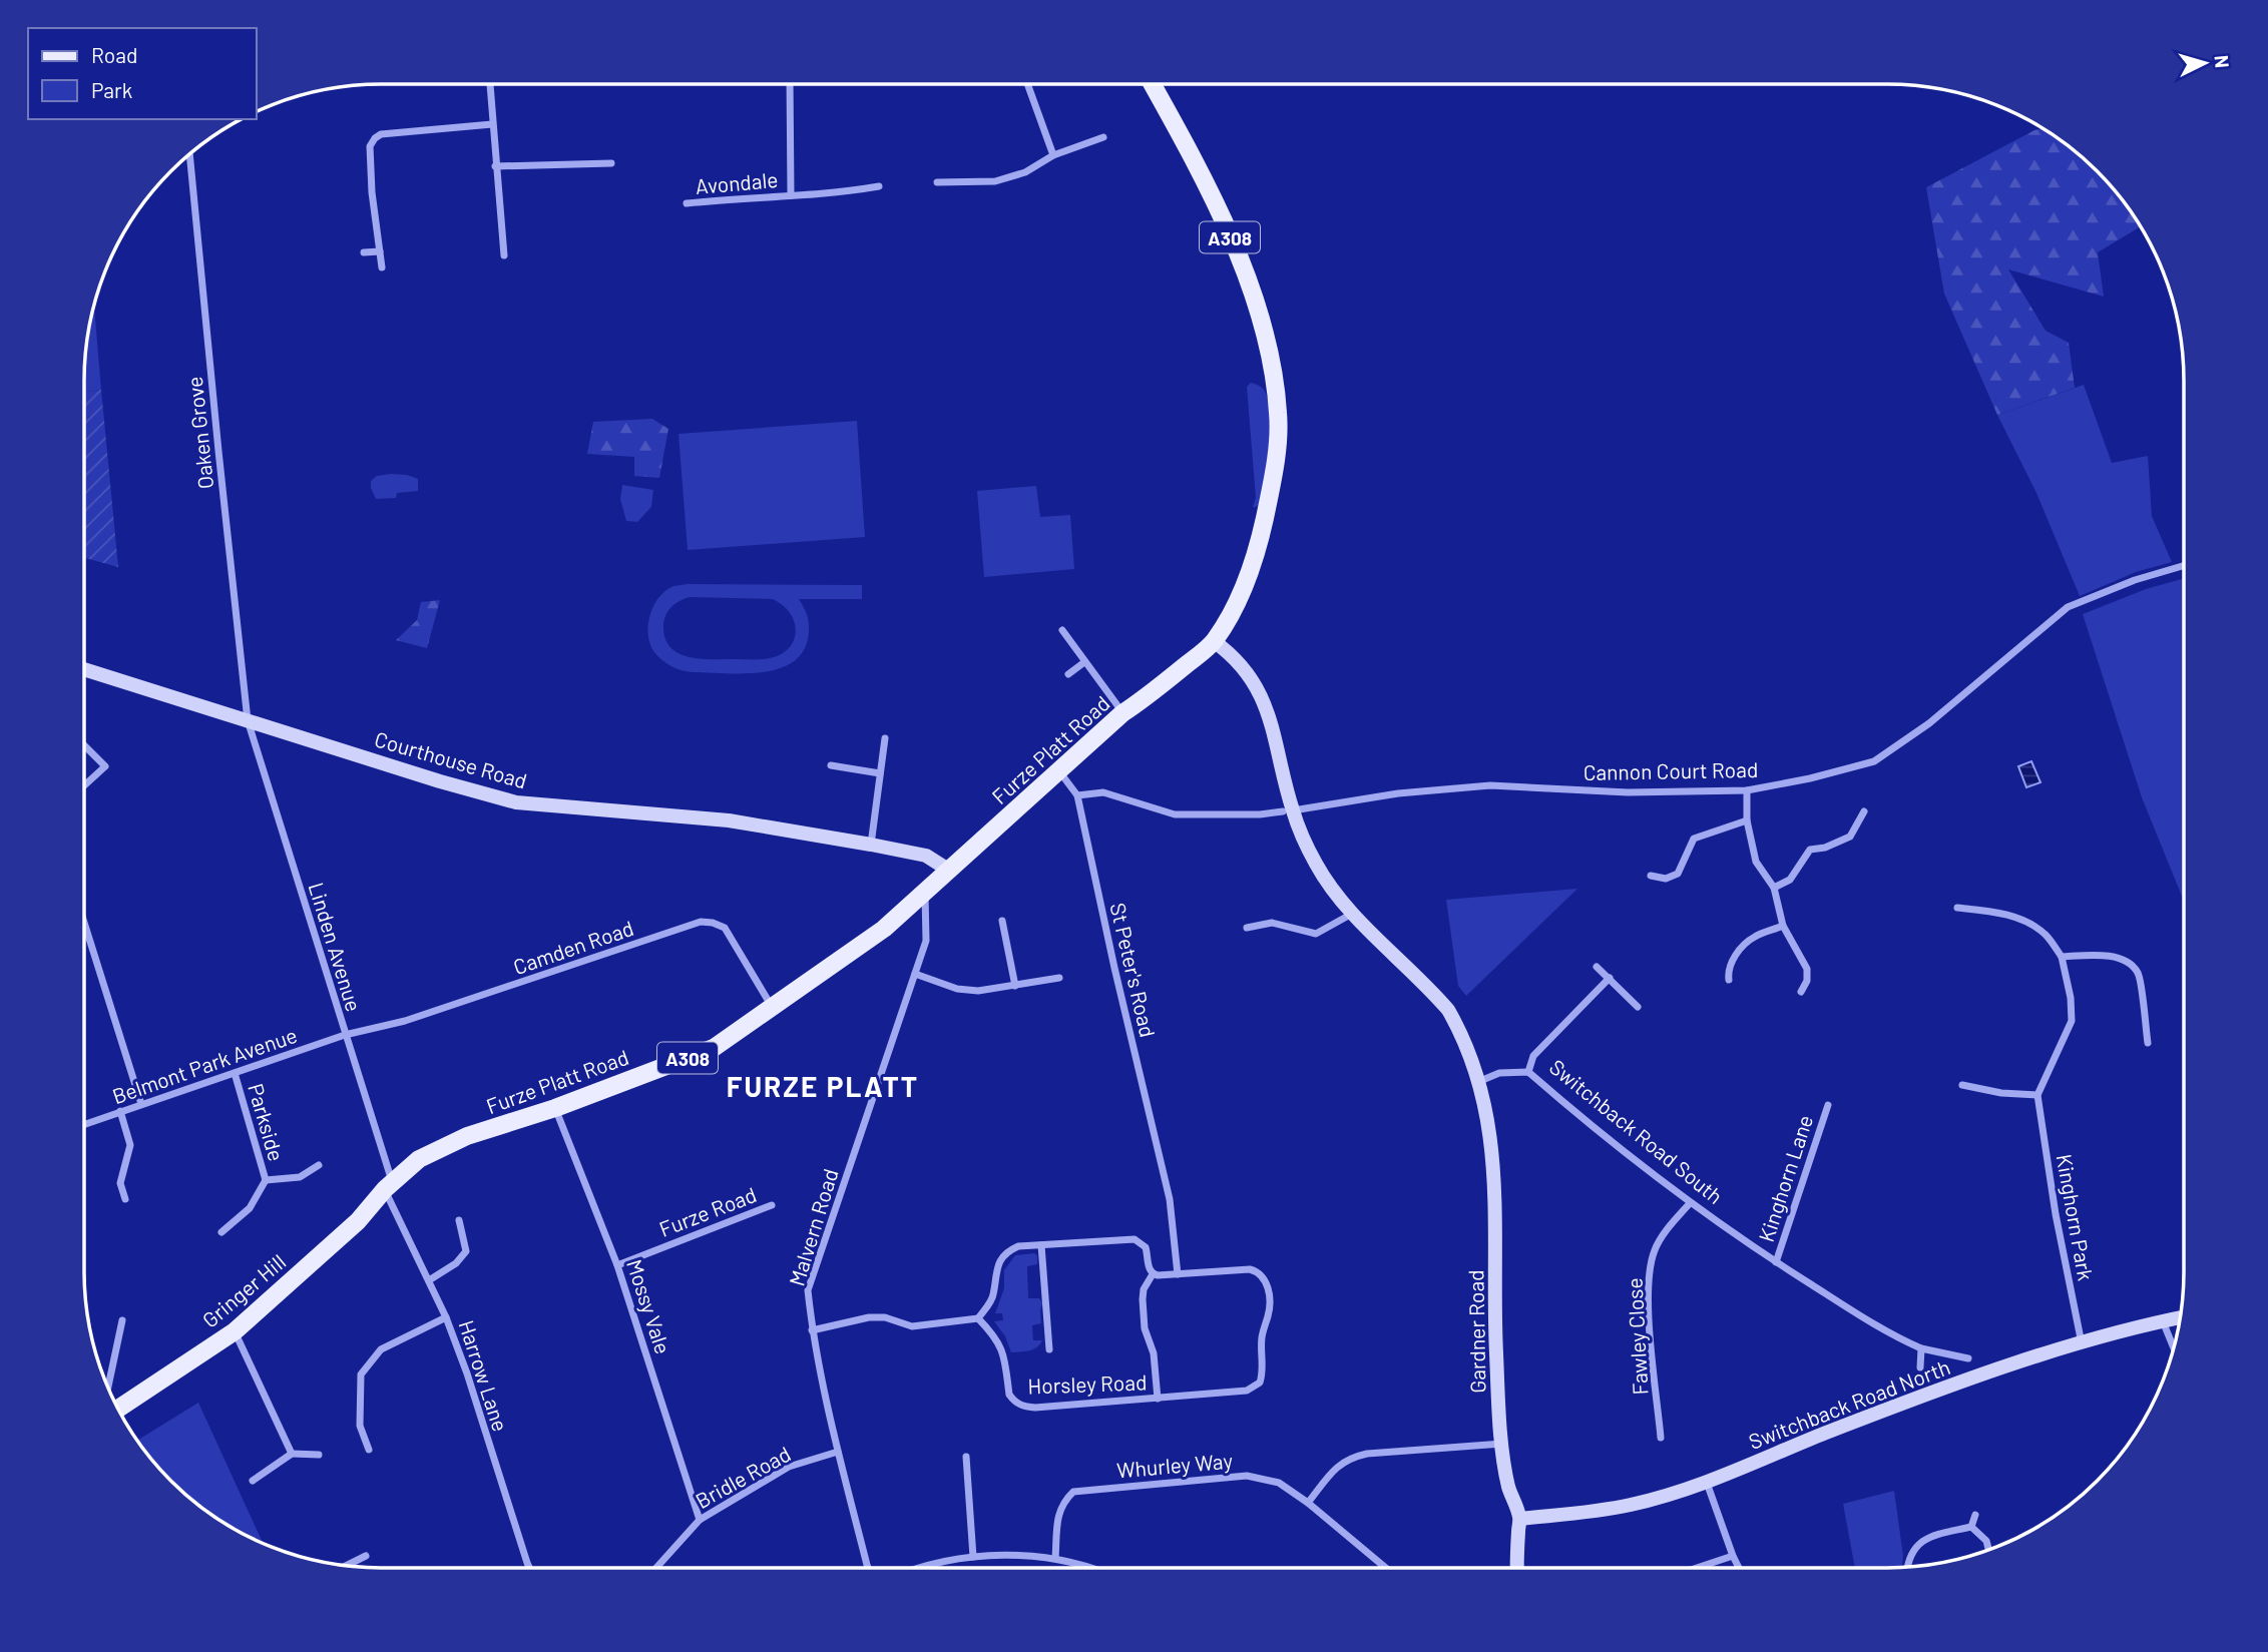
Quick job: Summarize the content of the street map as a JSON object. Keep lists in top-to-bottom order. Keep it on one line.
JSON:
{"streets":{"main road":["A308","Furze Platt Road","Gringer Hill"],"street":["Avondale","Oaken Grove","Courthouse Road","Cannon Court Road","Linden Avenue","Camden Road","St Peter's Road","Belmont Park Avenue","Parkside","Switchback Road South","Kinghorn Lane","Furze Road","Kinghorn Park","Malvern Road","Mossy Vale","Gardner Road","Fawley Close","Harrow Lane","Horsley Road","Switchback Road North","Whurley Way","Bridle Road"]},"crossings":[["Oaken Grove","Courthouse Road"],["Oaken Grove","Linden Avenue"],["Furze Platt Road","Courthouse Road"],["Furze Platt Road","Linden Avenue"],["Furze Platt Road","Camden Road"],["Furze Platt Road","St Peter's Road"],["Furze Platt Road","Malvern Road"],["Furze Platt Road","Gringer Hill"],["Furze Platt Road","Mossy Vale"],["Furze Platt Road","Harrow Lane"],["Courthouse Road","Linden Avenue"],["Cannon Court Road","St Peter's Road"],["Linden Avenue","Camden Road"],["Linden Avenue","Belmont Park Avenue"],["Linden Avenue","Gringer Hill"],["Linden Avenue","Harrow Lane"],["Camden Road","Belmont Park Avenue"],["St Peter's Road","Horsley Road"],["Belmont Park Avenue","Parkside"],["Switchback Road South","Kinghorn Lane"],["Switchback Road South","Gardner Road"],["Switchback Road South","Fawley Close"],["Furze Road","Mossy Vale"],["Kinghorn Park","Switchback Road North"],["Malvern Road","Bridle Road"],["Gringer Hill","Harrow Lane"],["Mossy Vale","Bridle Road"],["Gardner Road","Switchback Road North"]],"districts":["FURZE PLATT"],"legend":["Road","Park"],"north":"right"}
